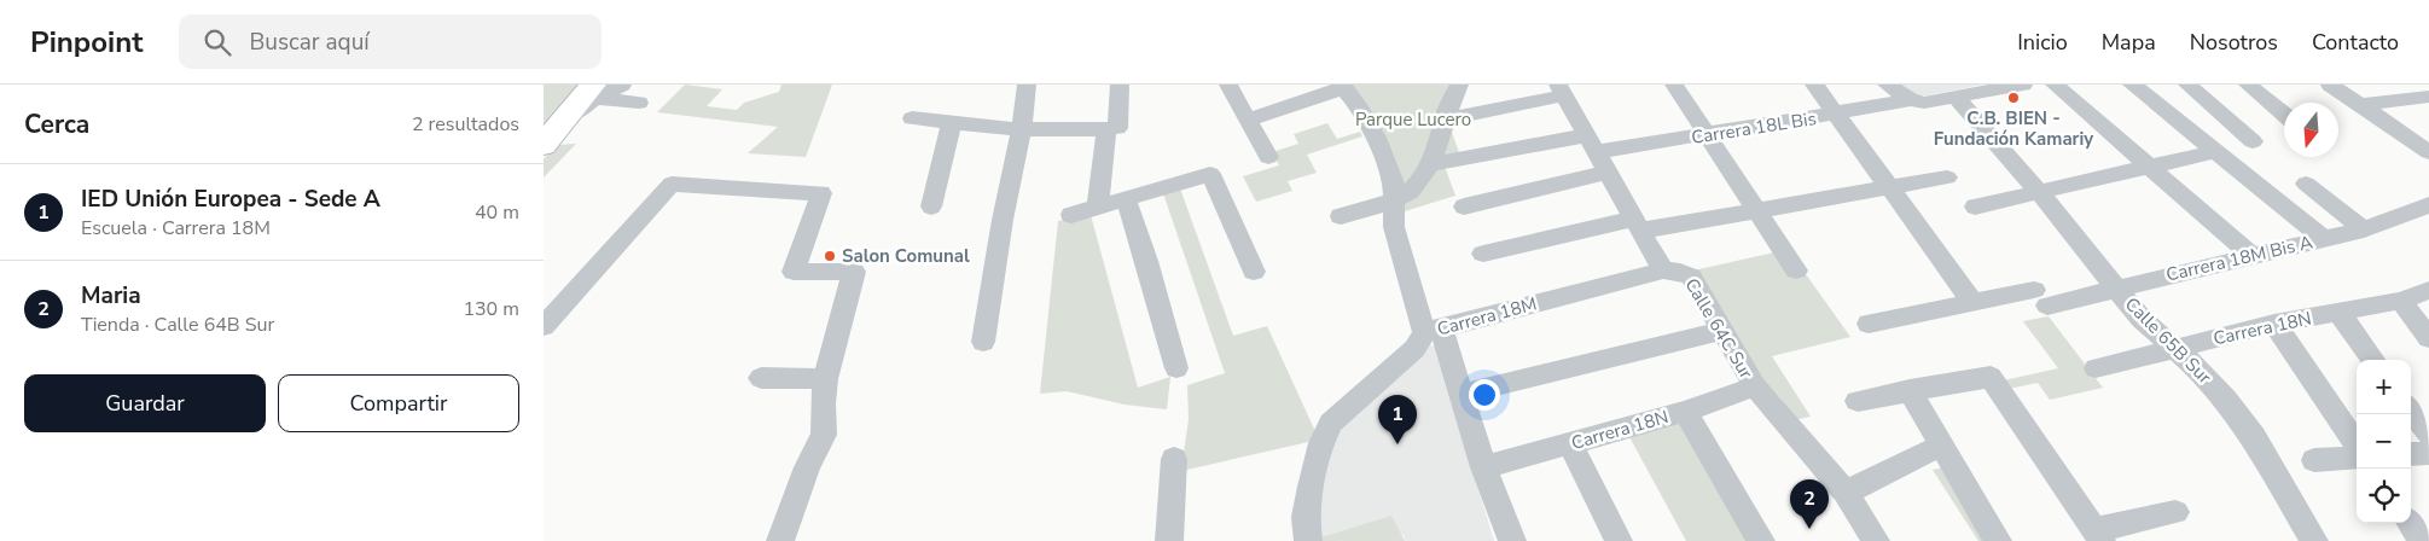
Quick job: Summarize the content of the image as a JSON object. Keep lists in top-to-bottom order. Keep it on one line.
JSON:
{"streets":{"street":["Carrera 18L Bis","Carrera 18M Bis A","Carrera 18M","Calle 64C Sur","Carrera 18N","Calle 65B Sur"]},"crossings":[["Carrera 18L Bis","Calle 64C Sur"],["Carrera 18L Bis","Calle 65B Sur"],["Carrera 18M Bis A","Calle 65B Sur"],["Carrera 18M","Calle 64C Sur"],["Calle 64C Sur","Carrera 18N"],["Carrera 18N","Calle 65B Sur"]],"parks":["Parque Lucero"],"places":["C.B. BIEN - Fundación Kamariy","Salon Comunal"],"north":"bottom","page":{"header":"Pinpoint","search":"Buscar aquí","nav":["Inicio","Mapa","Nosotros","Contacto"],"heading":["Cerca","2 resultados"],"list":[{"mark":"1","name":"IED Unión Europea - Sede A","note":"Escuela · Carrera 18M","value":"40 m"},{"mark":"2","name":"Maria","note":"Tienda · Calle 64B Sur","value":"130 m"}],"buttons":["Guardar","Compartir"],"map_buttons":["+","−"],"pins":["1","2"]}}
